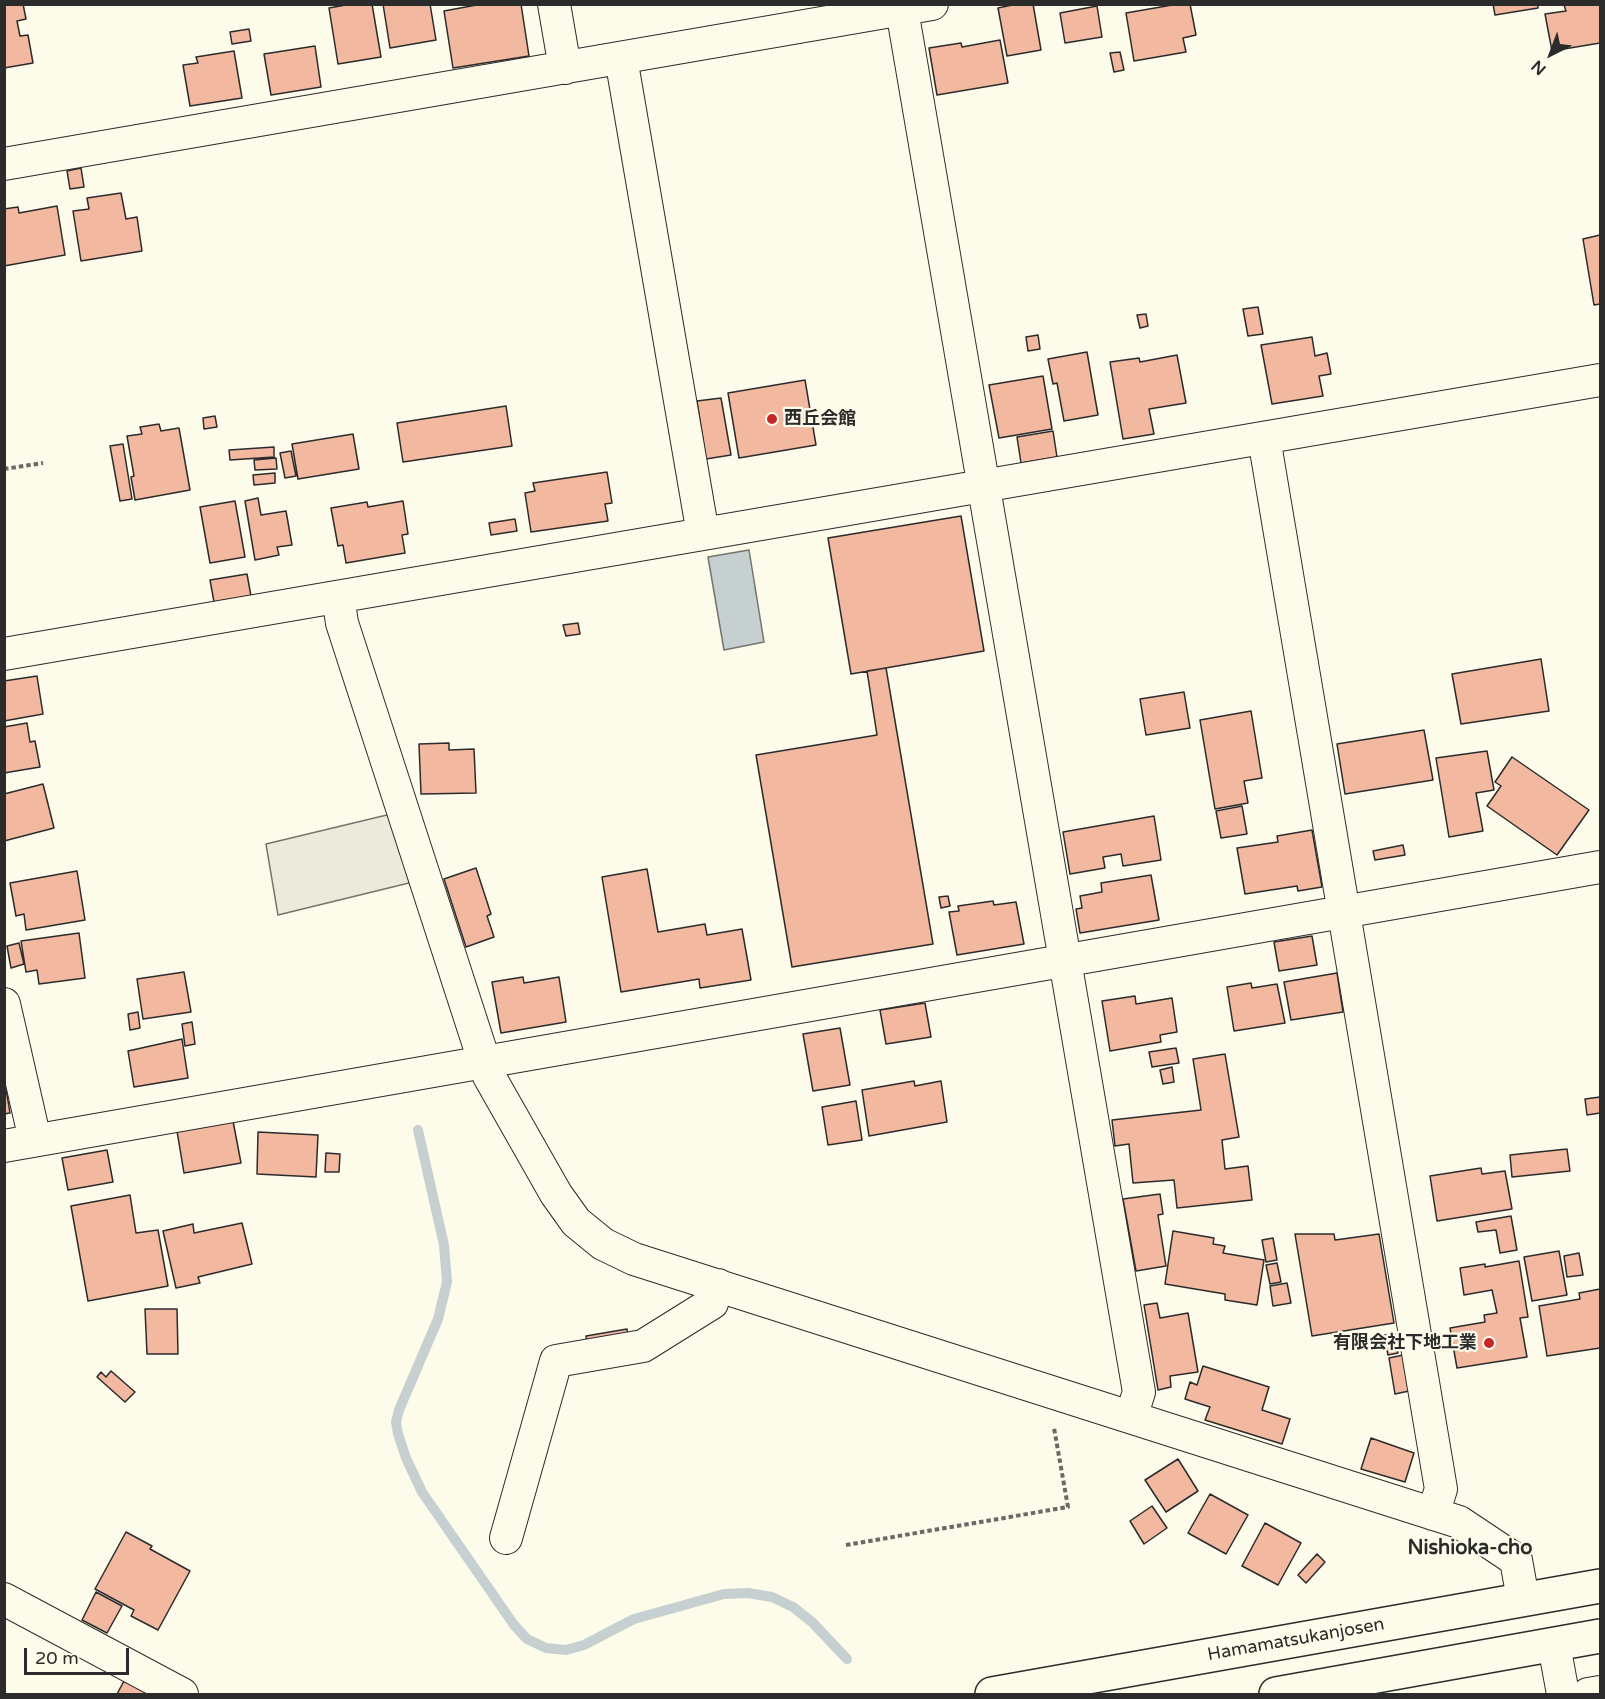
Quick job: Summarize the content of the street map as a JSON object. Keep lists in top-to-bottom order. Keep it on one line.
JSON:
{"streets":{"main road":["Hamamatsukanjosen"]},"districts":["Nishioka-cho"],"places":["西丘会館","有限会社下地工業"],"scale_bar":"20 m","north":"bottom left"}
